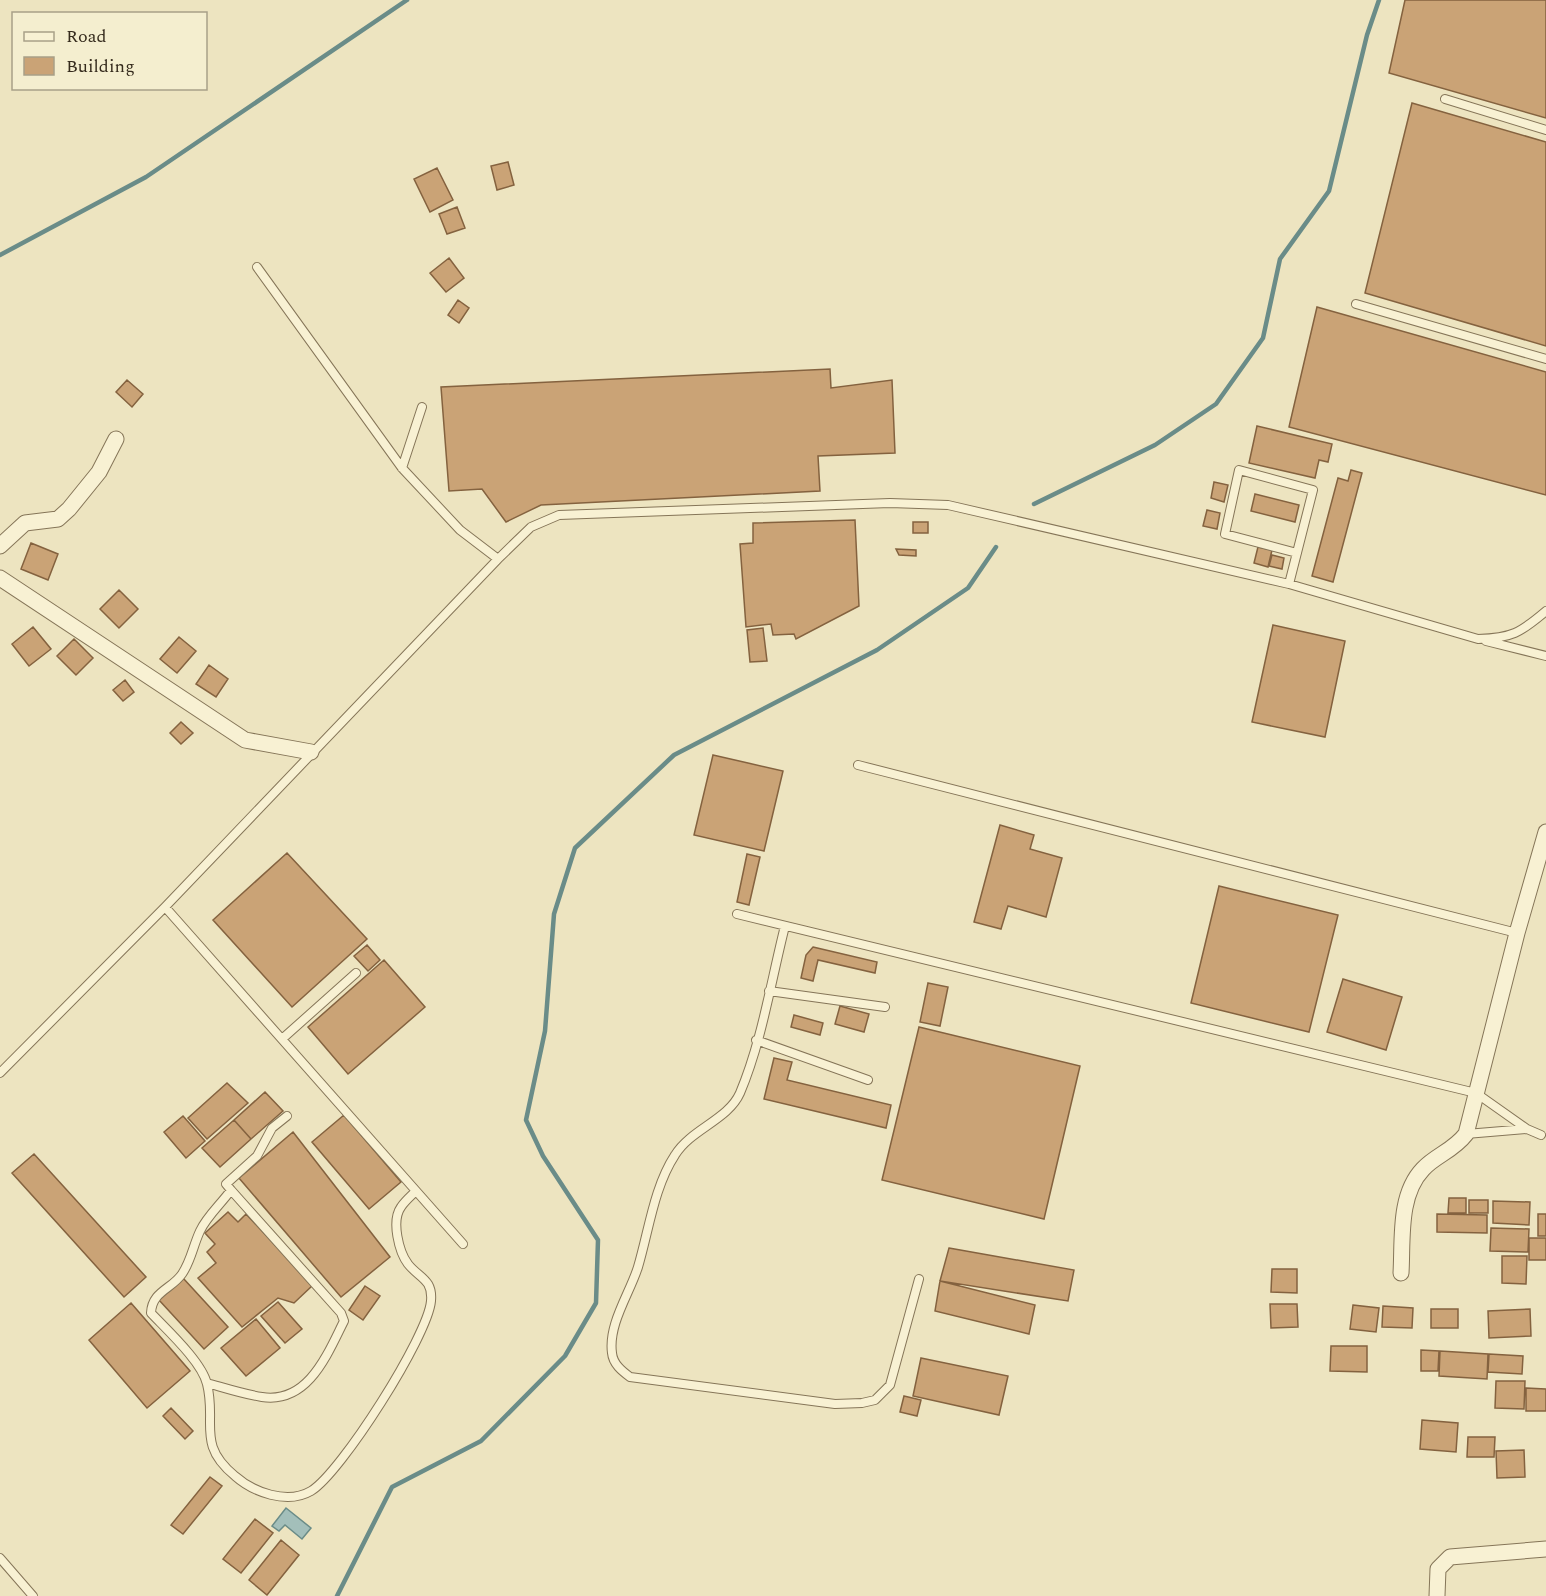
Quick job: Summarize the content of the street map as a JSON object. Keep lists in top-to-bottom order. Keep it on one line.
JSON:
{"legend":["Road","Building"]}
